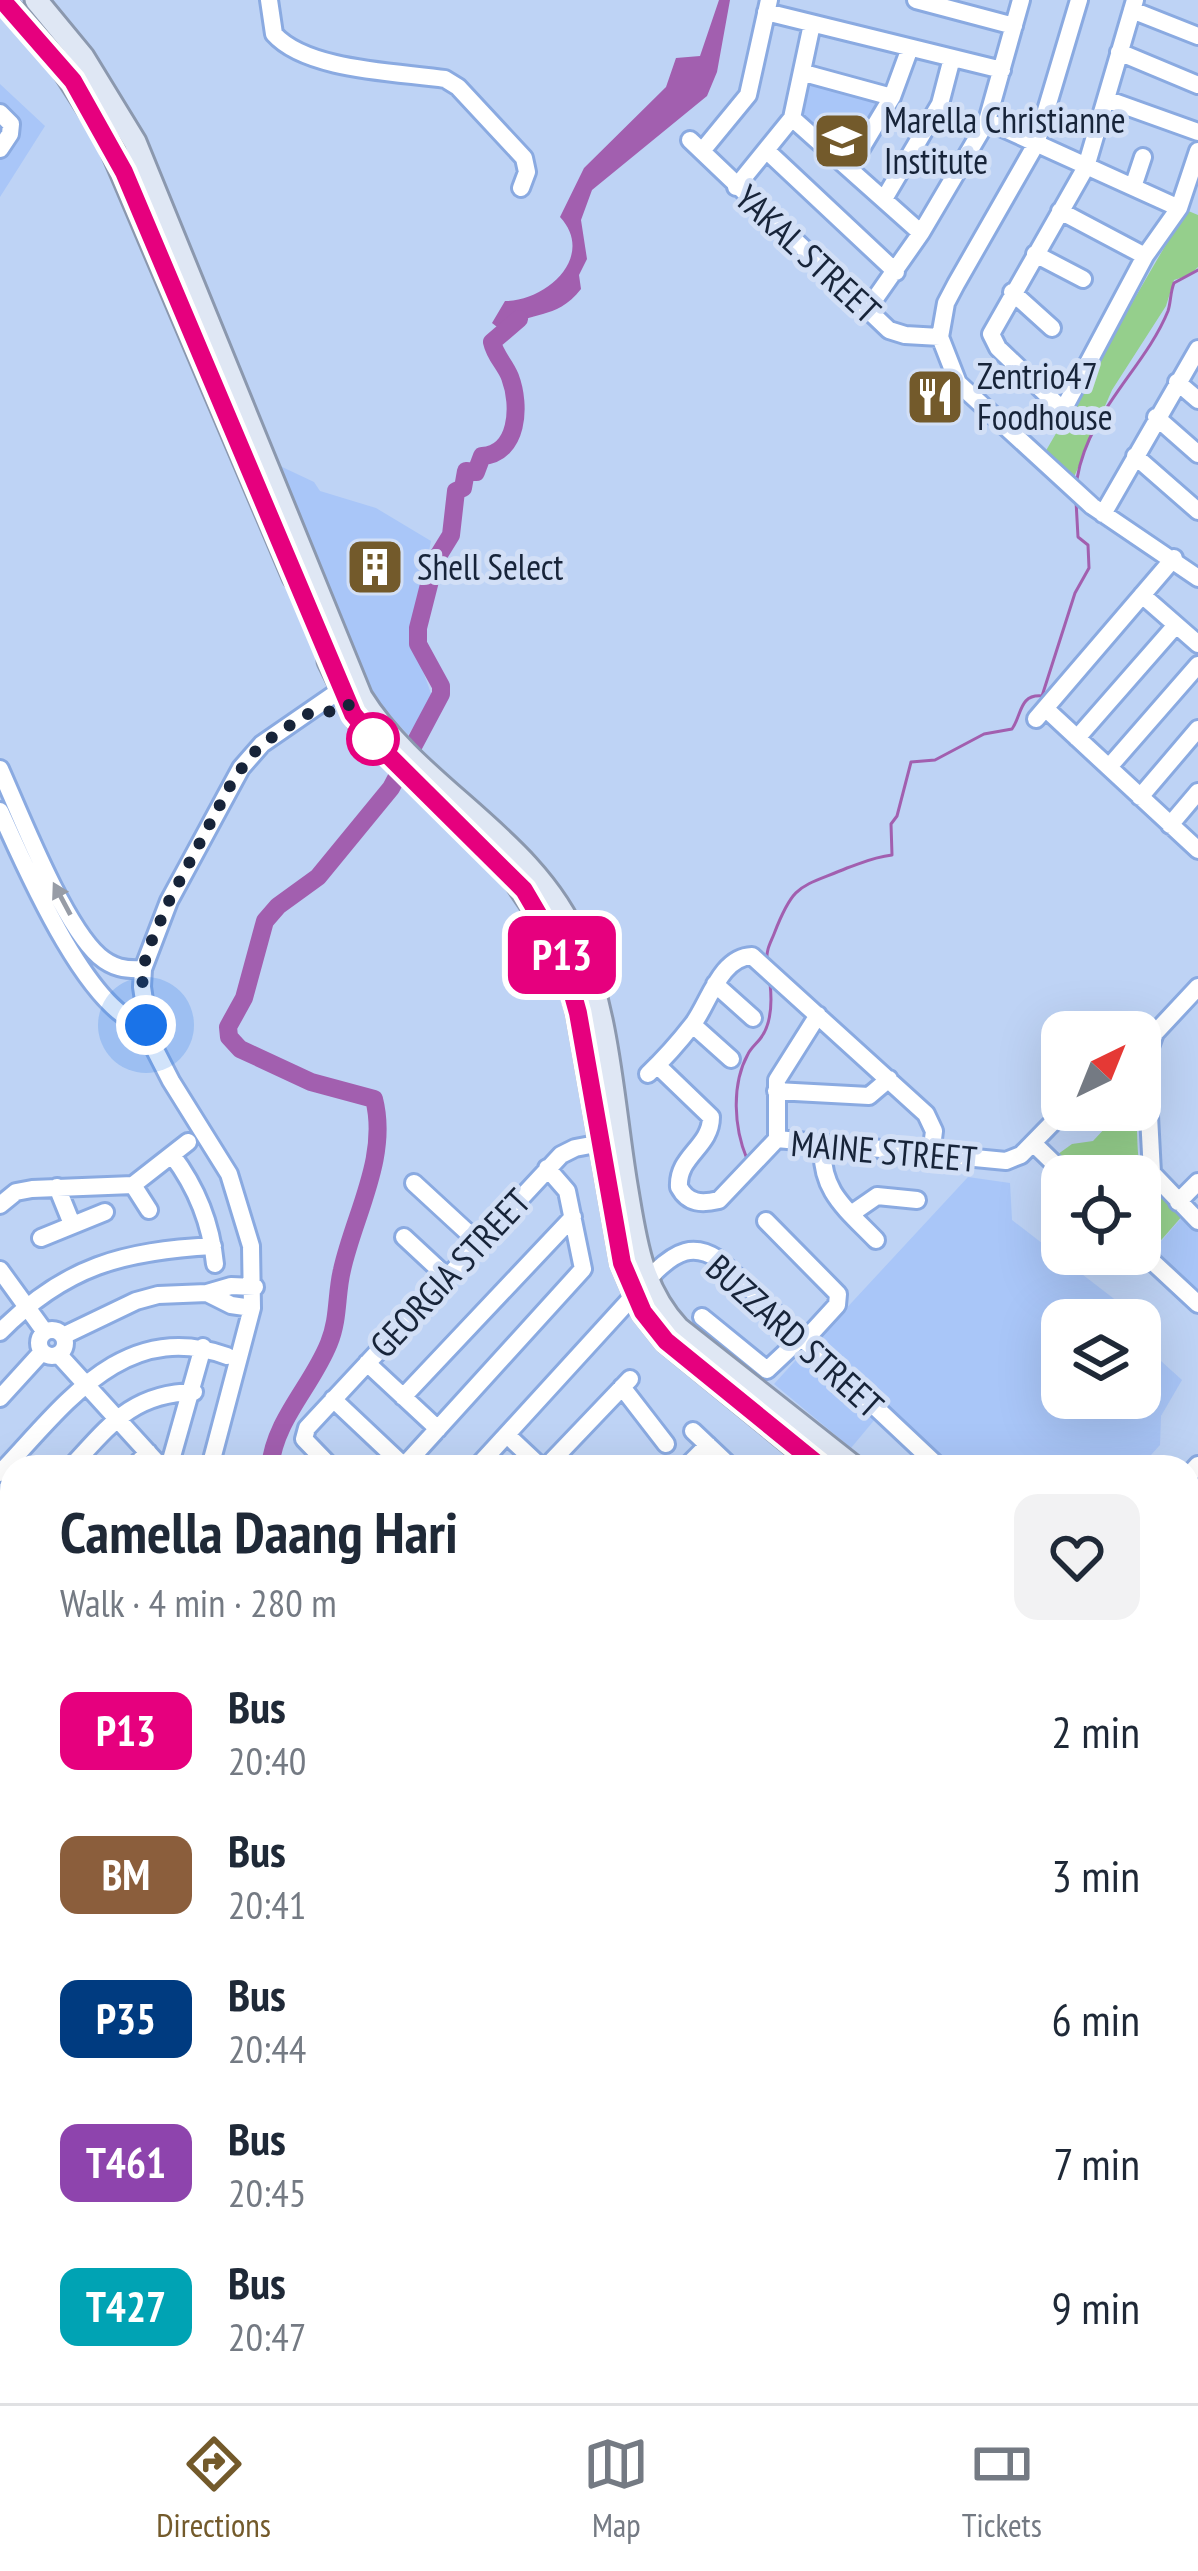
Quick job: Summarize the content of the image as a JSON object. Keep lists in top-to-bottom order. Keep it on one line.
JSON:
{"streets":{"street":["YAKAL STREET","MAINE STREET","GEORGIA STREET","BUZZARD STREET"]},"places":{"school or university":["Marella Christianne Institute"],"restaurant":["Zentrio47 Foodhouse"],"building":["Shell Select"]},"lines":["bus line P13"],"north":"top right","page":{"on_map":"P13","heading":["Camella Daang Hari","Walk · 4 min · 280 m"],"list":[{"mark":"P13","name":"Bus","note":"20:40","value":"2 min"},{"mark":"BM","name":"Bus","note":"20:41","value":"3 min"},{"mark":"P35","name":"Bus","note":"20:44","value":"6 min"},{"mark":"T461","name":"Bus","note":"20:45","value":"7 min"},{"mark":"T427","name":"Bus","note":"20:47","value":"9 min"}],"tabs":["Directions","Map","Tickets"]}}
